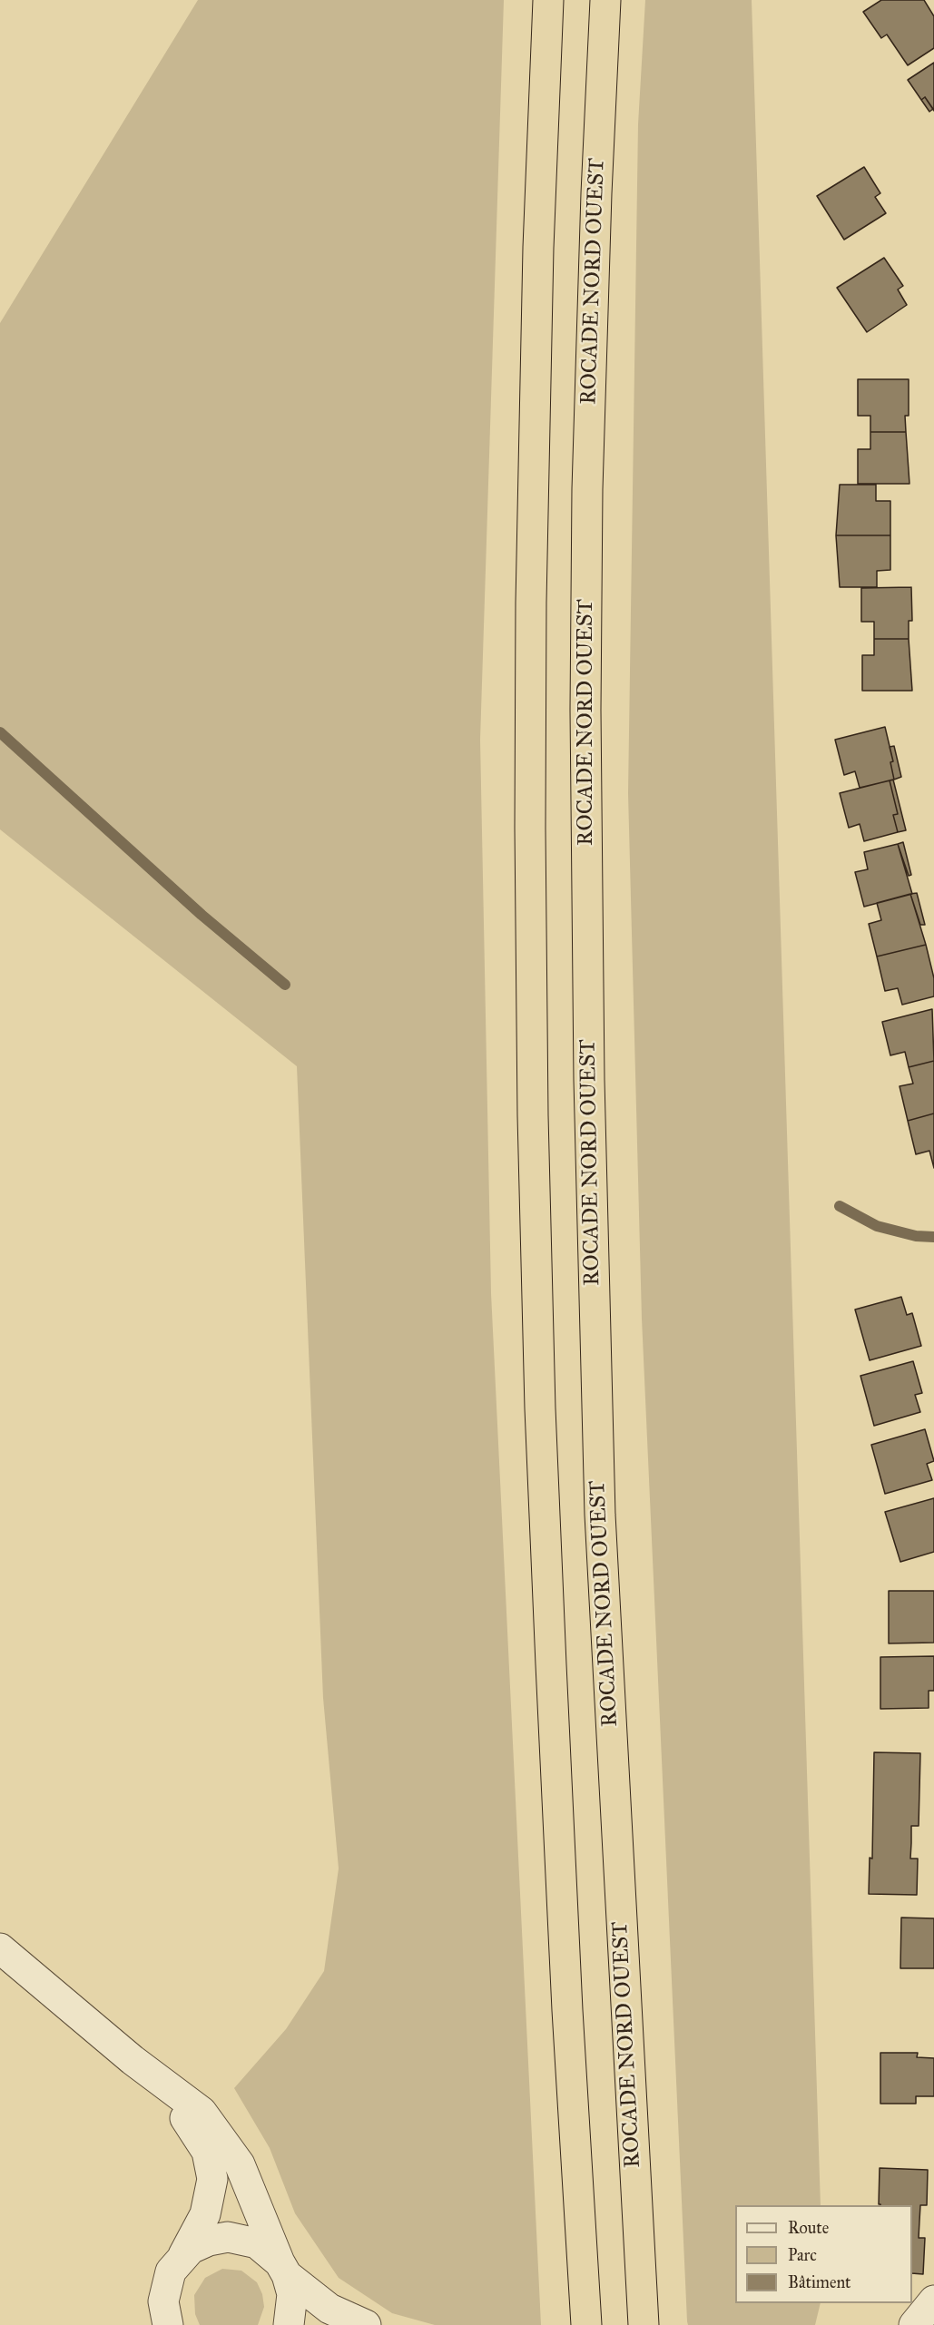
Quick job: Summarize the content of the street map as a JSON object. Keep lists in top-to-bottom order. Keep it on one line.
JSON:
{"streets":{"highway":["ROCADE NORD OUEST"]},"legend":["Route","Parc","Bâtiment"]}
